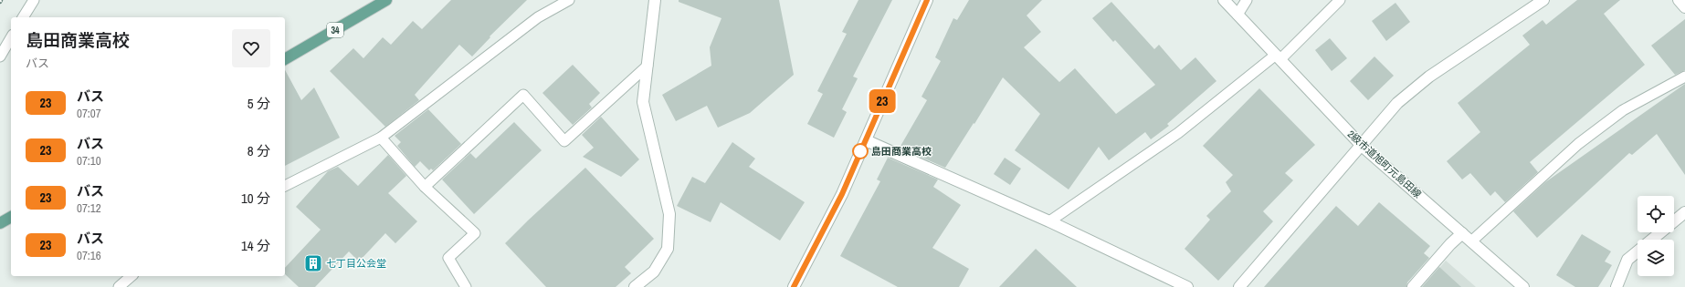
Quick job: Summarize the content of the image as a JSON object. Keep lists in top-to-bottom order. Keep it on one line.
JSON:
{"streets":{"main road":["34"],"street":["2級市道旭町元島田線"]},"places":{"other":["島田商業高校"],"building":["七丁目公会堂"]},"lines":["bus line 23"],"page":{"on_map":"23","heading":["島田商業高校","バス"],"list":[{"mark":"23","name":"バス","note":"07:07","value":"5 分"},{"mark":"23","name":"バス","note":"07:10","value":"8 分"},{"mark":"23","name":"バス","note":"07:12","value":"10 分"},{"mark":"23","name":"バス","note":"07:16","value":"14 分"}]}}
